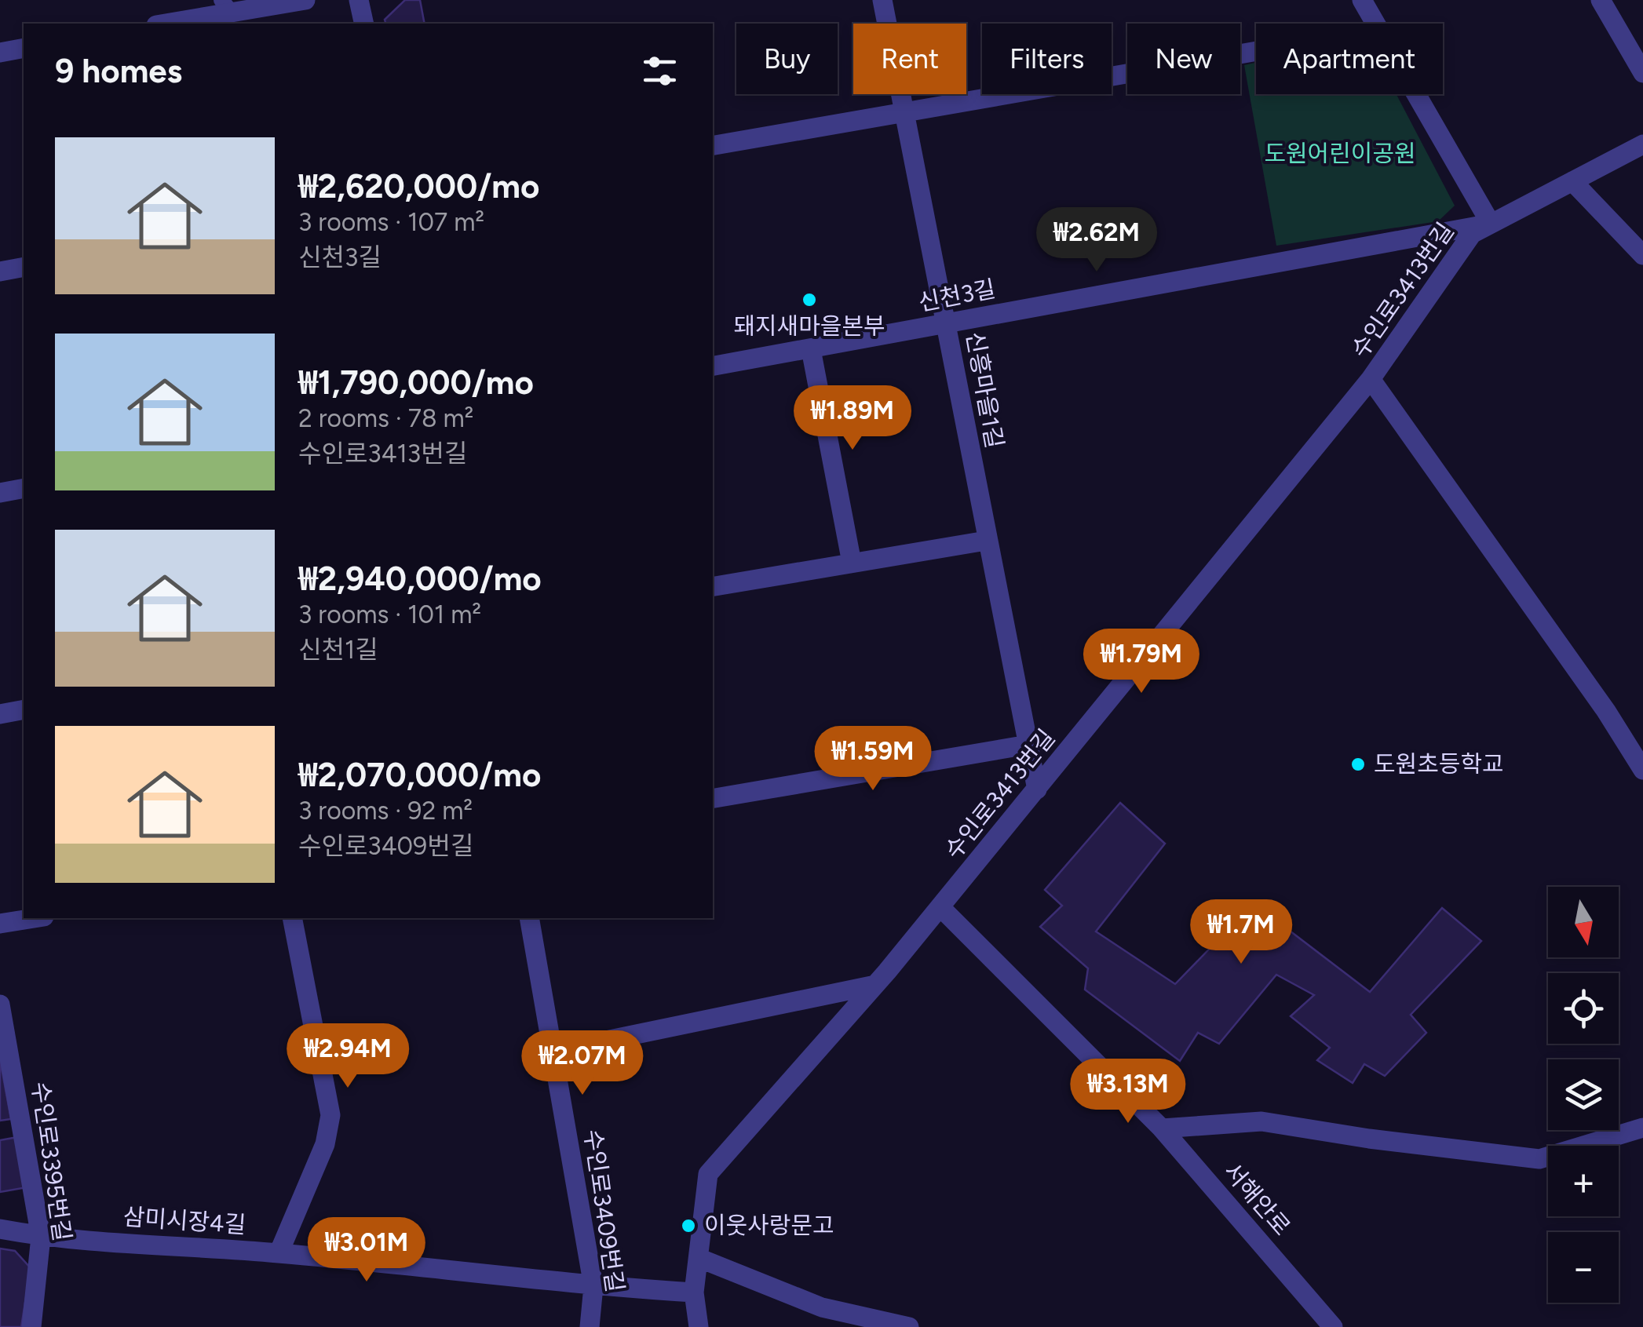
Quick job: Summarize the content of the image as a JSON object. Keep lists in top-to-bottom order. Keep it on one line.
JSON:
{"streets":{"street":["수인로3413번길","신천3길","신흥마을1길","수인로3395번길","서해안로","수인로3409번길","삼미시장4길"]},"crossings":[["수인로3413번길","신천3길"],["수인로3413번길","신흥마을1길"],["수인로3413번길","서해안로"],["수인로3413번길","삼미시장4길"],["신천3길","신흥마을1길"],["수인로3395번길","삼미시장4길"],["수인로3409번길","삼미시장4길"]],"parks":["도원어린이공원"],"places":["돼지새마을본부","도원초등학교","이웃사랑문고"],"north":"bottom","page":{"chip":["Buy","Rent","Filters","New","Apartment"],"heading":"9 homes","list":[{"name":"₩2,620,000/mo","note":"3 rooms · 107 m² · 신천3길"},{"name":"₩1,790,000/mo","note":"2 rooms · 78 m² · 수인로3413번길"},{"name":"₩2,940,000/mo","note":"3 rooms · 101 m² · 신천1길"},{"name":"₩2,070,000/mo","note":"3 rooms · 92 m² · 수인로3409번길"}],"price":["₩2.62M","₩1.89M","₩1.79M","₩1.59M","₩1.7M","₩2.94M","₩2.07M","₩3.13M","₩3.01M"],"map_buttons":["+","−"]}}
